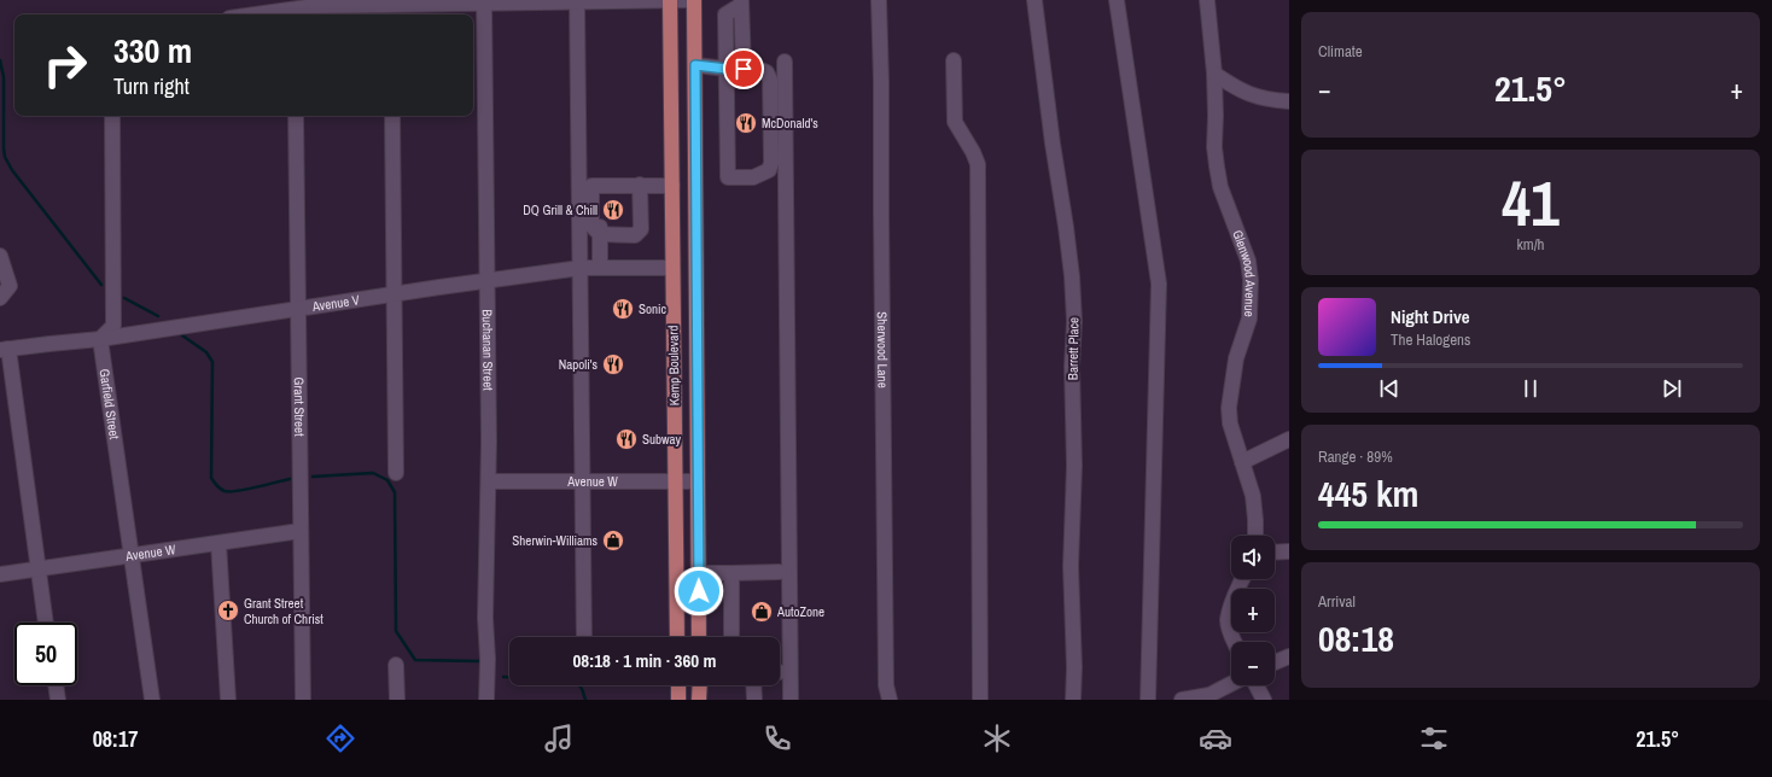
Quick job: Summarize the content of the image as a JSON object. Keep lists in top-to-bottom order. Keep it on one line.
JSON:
{"streets":{"main road":["Kemp Boulevard"],"street":["Glenwood Avenue","Avenue V","Barrett Place","Buchanan Street","Sherwood Lane","Garfield Street","Grant Street","Avenue W"]},"crossings":[["Avenue V","Buchanan Street"],["Avenue V","Kemp Boulevard"],["Avenue V","Garfield Street"],["Avenue V","Grant Street"],["Buchanan Street","Avenue W"],["Kemp Boulevard","Avenue W"],["Garfield Street","Avenue W"],["Grant Street","Avenue W"]],"places":{"restaurant":["McDonald's","DQ Grill & Chill","Sonic","Napoli's","Subway"],"shop":["Sherwin-Williams","AutoZone"],"church":["Grant Street Church of Christ"]},"page":{"tile":["Climate",["41","km/h"],["Range · 89%","445 km"],["Arrival","08:18"]],"turn":["330 m","Turn right"],"heat":["−","21.5°","+"],"song":["Night Drive","The Halogens"],"map_buttons":["+","−"],"limit":"50","trip":"08:18 · 1 min · 360 m","tabs":["08:17","21.5°"]}}
